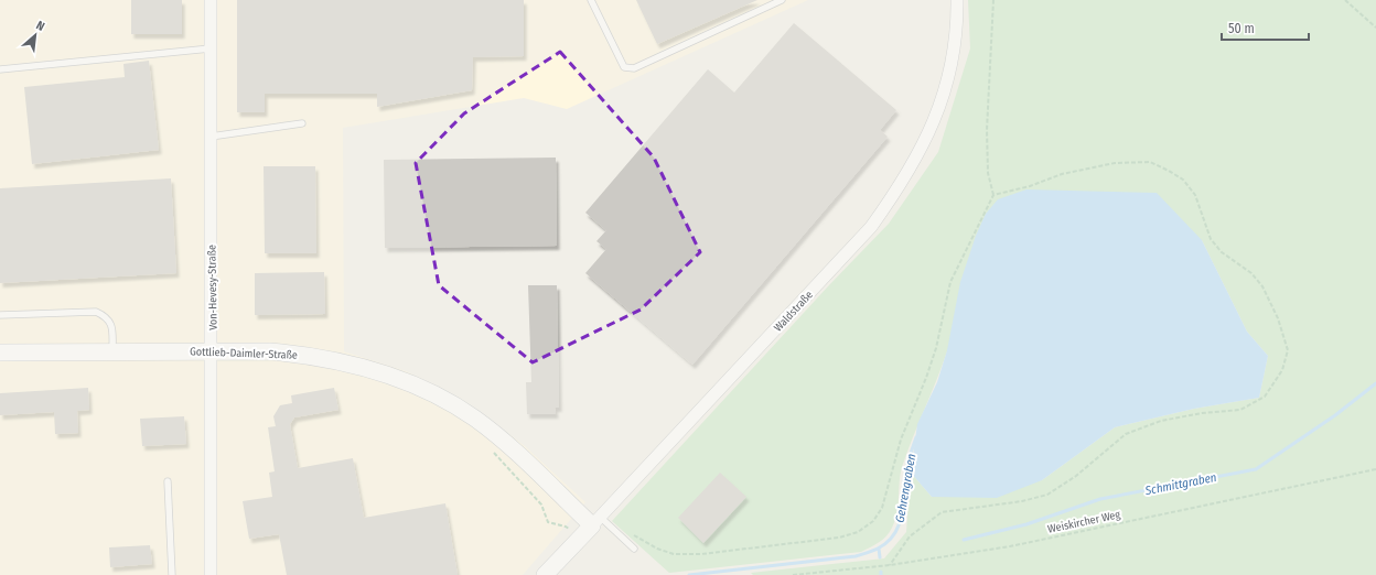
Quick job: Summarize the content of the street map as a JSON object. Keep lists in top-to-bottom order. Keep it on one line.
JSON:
{"streets":{"street":["Von-Hevesy-Straße","Waldstraße","Gottlieb-Daimler-Straße"],"path":["Weiskircher Weg"]},"crossings":[["Von-Hevesy-Straße","Gottlieb-Daimler-Straße"],["Waldstraße","Gottlieb-Daimler-Straße"]],"water":["Schmittgraben","Gehrengraben"],"scale_bar":"50 m","north":"top right"}
